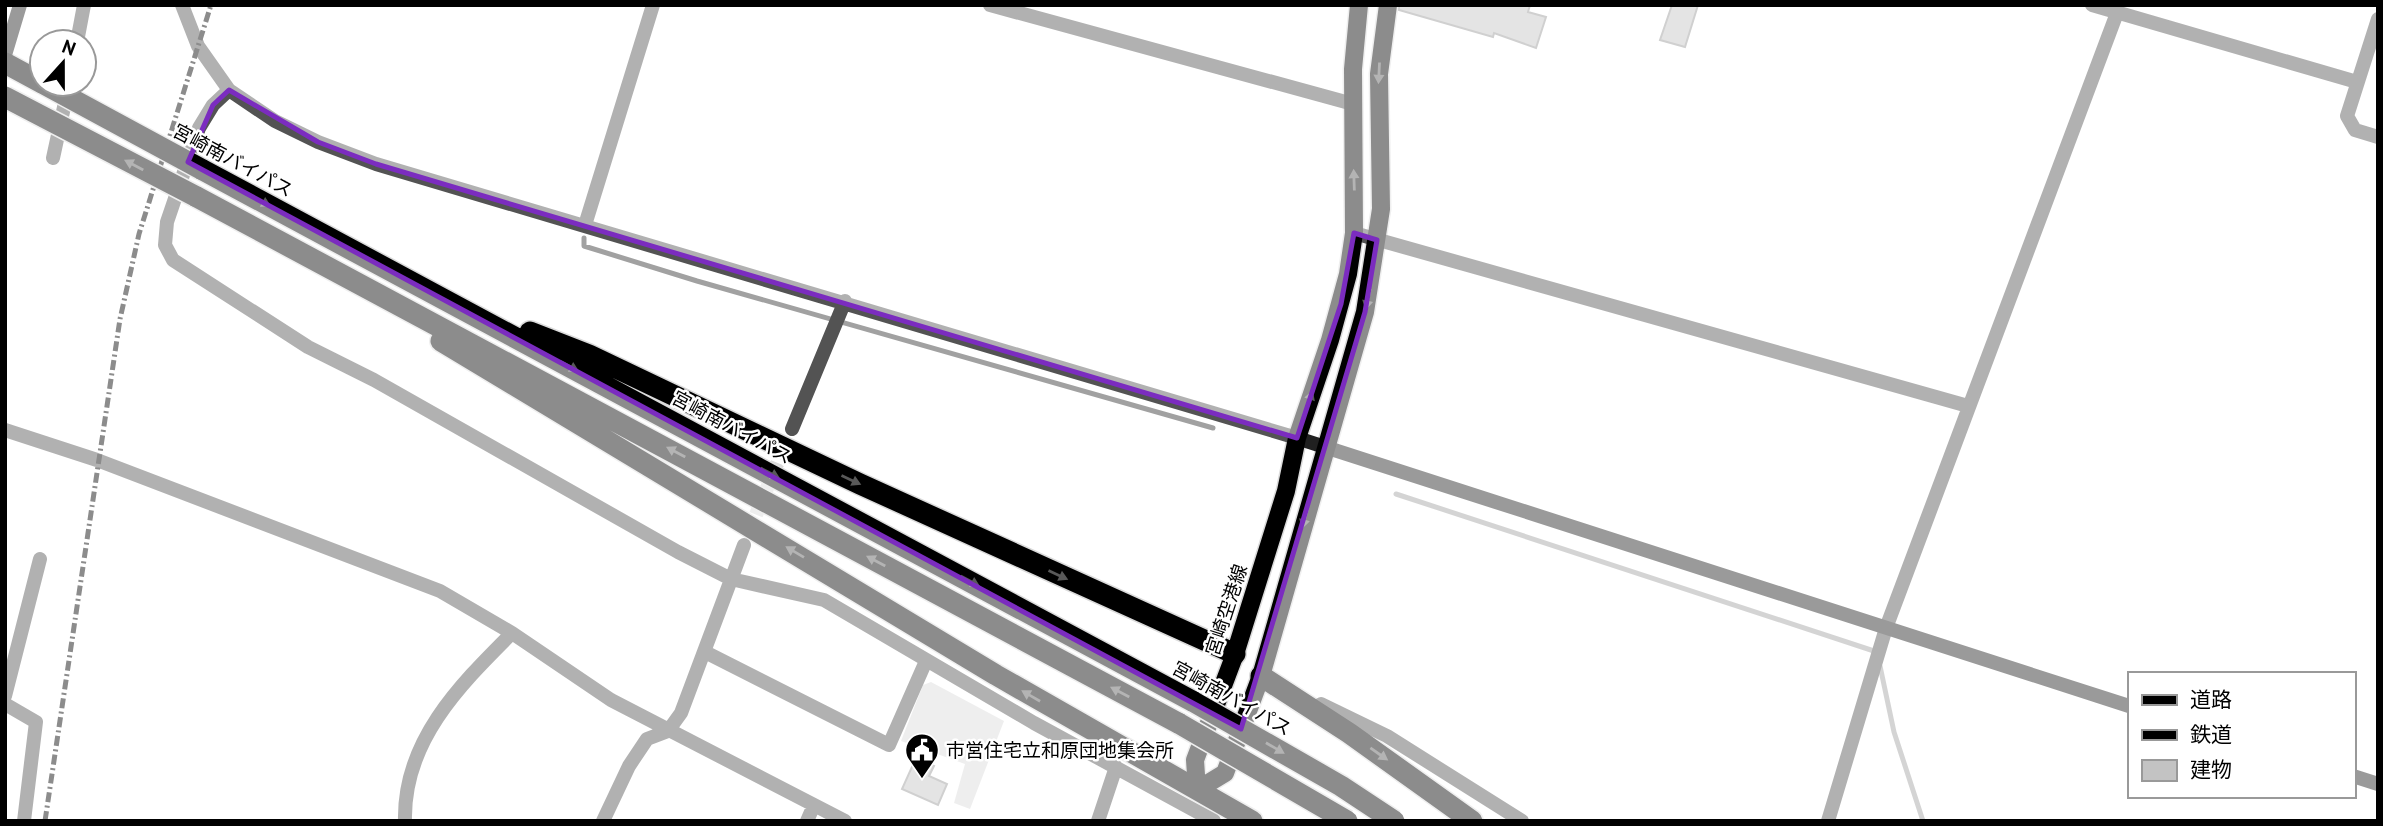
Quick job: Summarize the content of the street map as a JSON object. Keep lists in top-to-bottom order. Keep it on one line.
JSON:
{"streets":{"highway":["宮崎南バイパス"],"main road":["宮崎空港線"]},"places":{"public building":["市営住宅立和原団地集会所"]},"legend":["道路","鉄道","建物"],"north":"top"}
